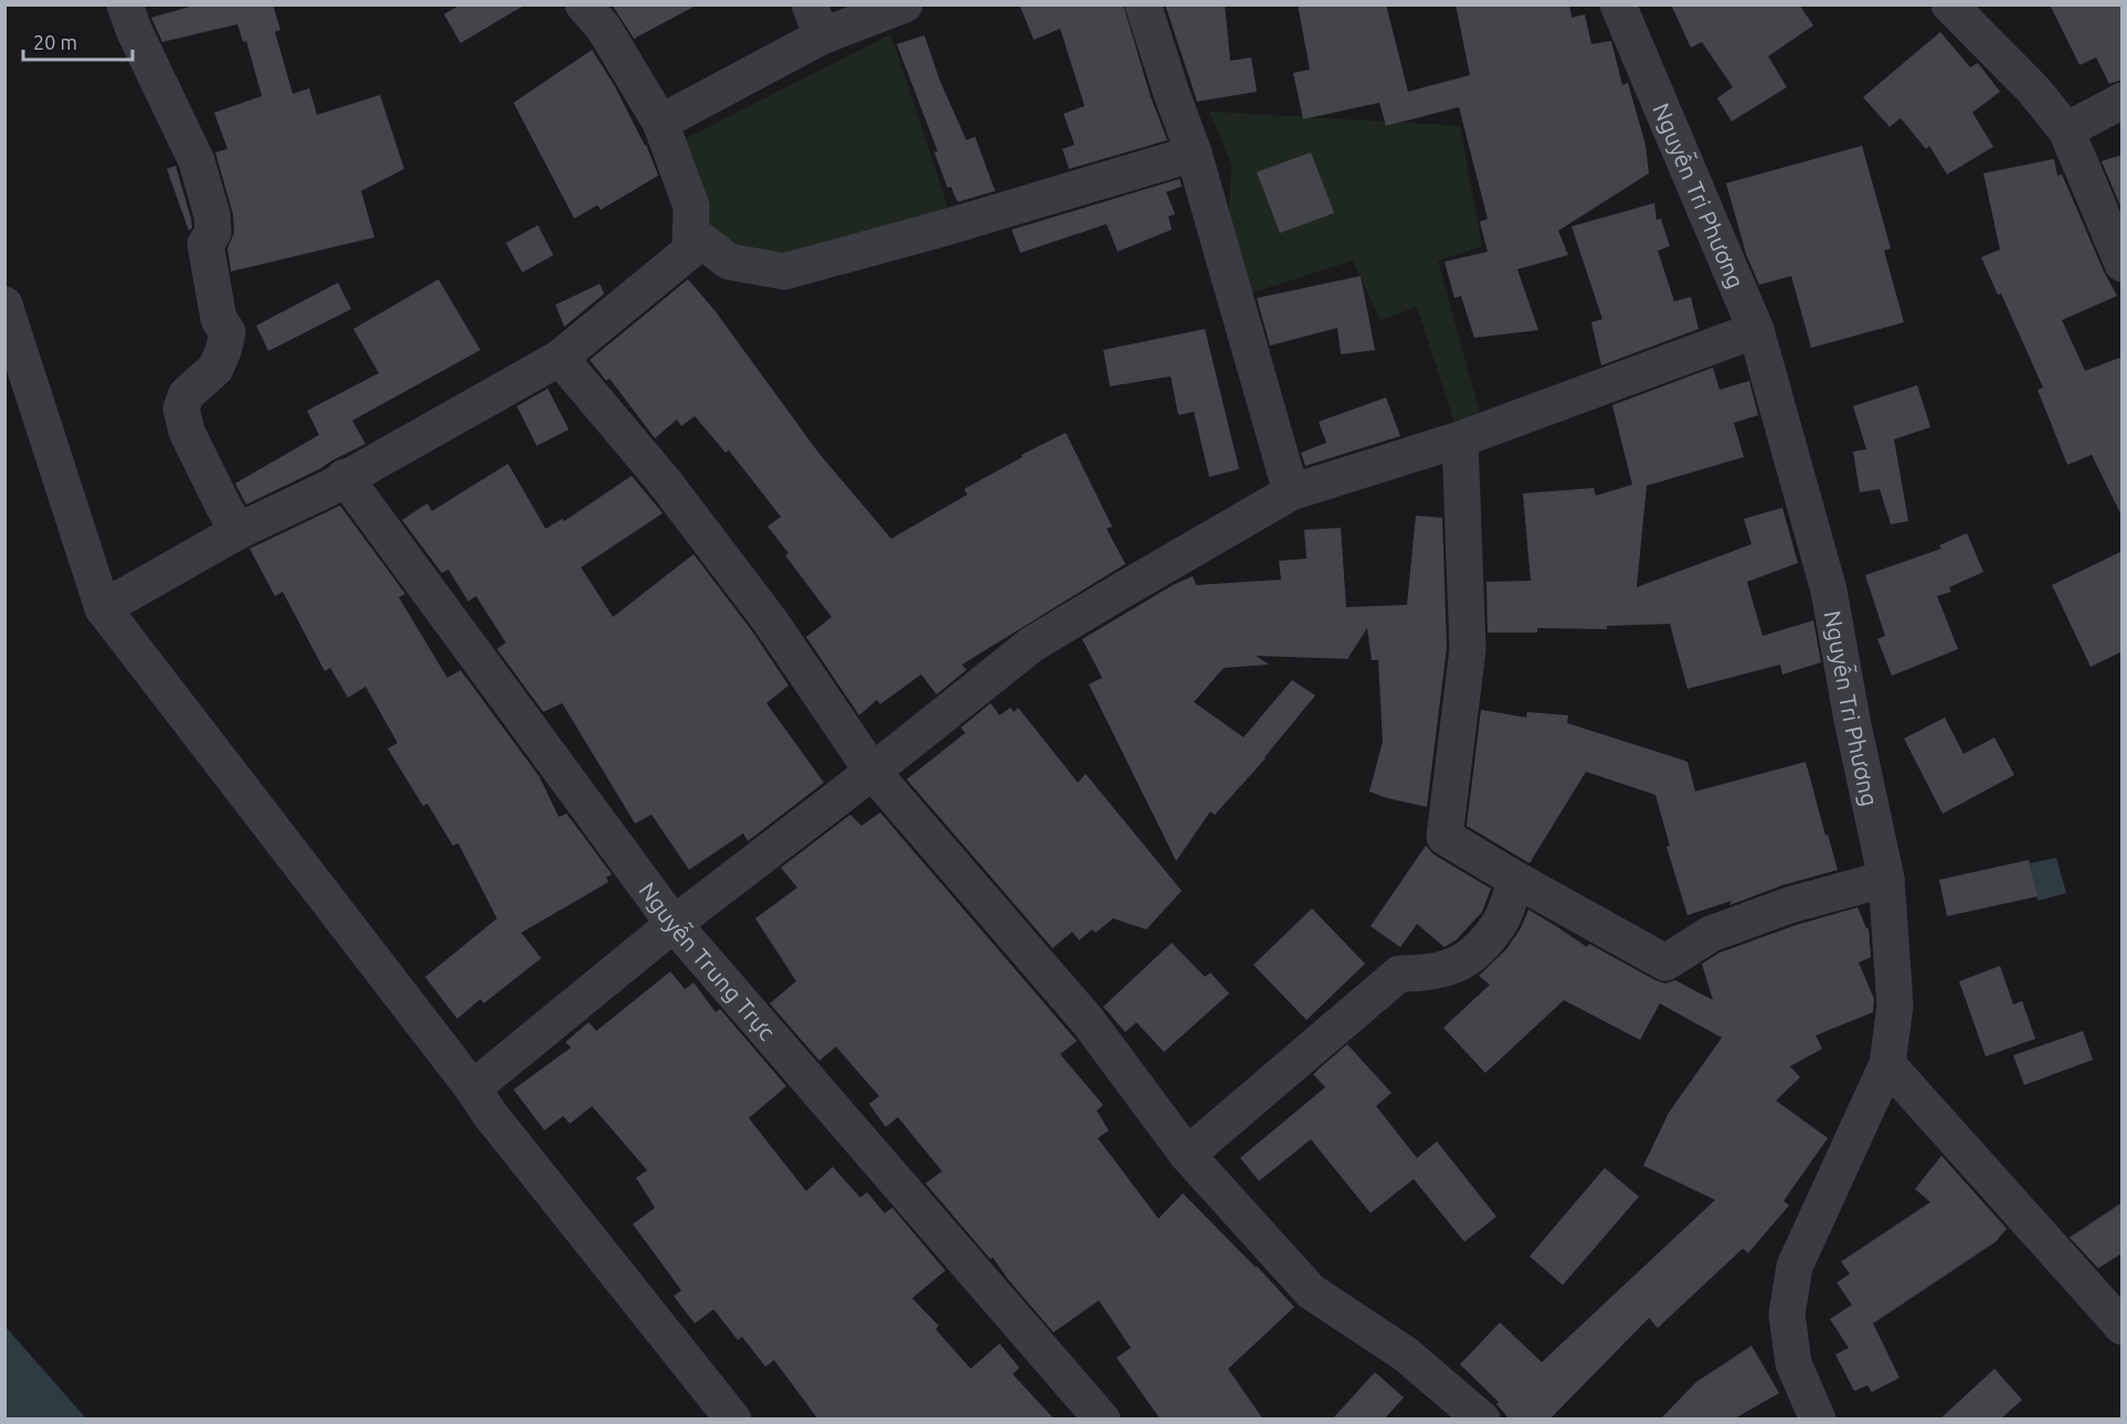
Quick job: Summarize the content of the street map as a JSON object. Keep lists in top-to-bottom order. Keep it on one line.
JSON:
{"streets":{"street":["Nguyễn Tri Phương","Nguyễn Trung Trực"]},"scale_bar":"20 m"}
